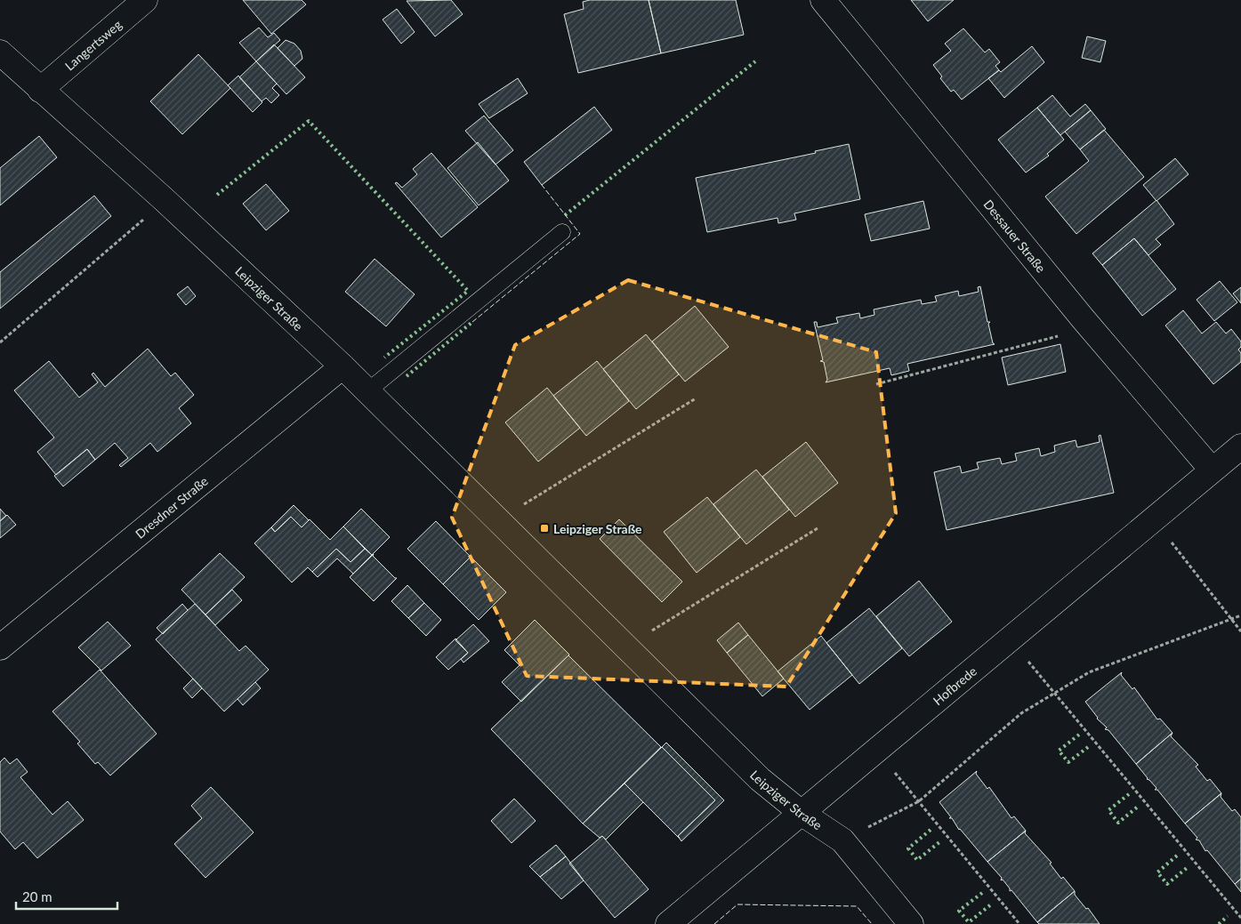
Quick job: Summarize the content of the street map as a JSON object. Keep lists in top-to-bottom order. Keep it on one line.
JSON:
{"streets":{"street":["Langertsweg","Dessauer Straße","Leipziger Straße","Dresdner Straße","Hofbrede"]},"crossings":[["Langertsweg","Leipziger Straße"],["Dessauer Straße","Hofbrede"],["Leipziger Straße","Dresdner Straße"],["Leipziger Straße","Hofbrede"]],"places":{"transit":["Leipziger Straße"]},"scale_bar":"20 m"}
